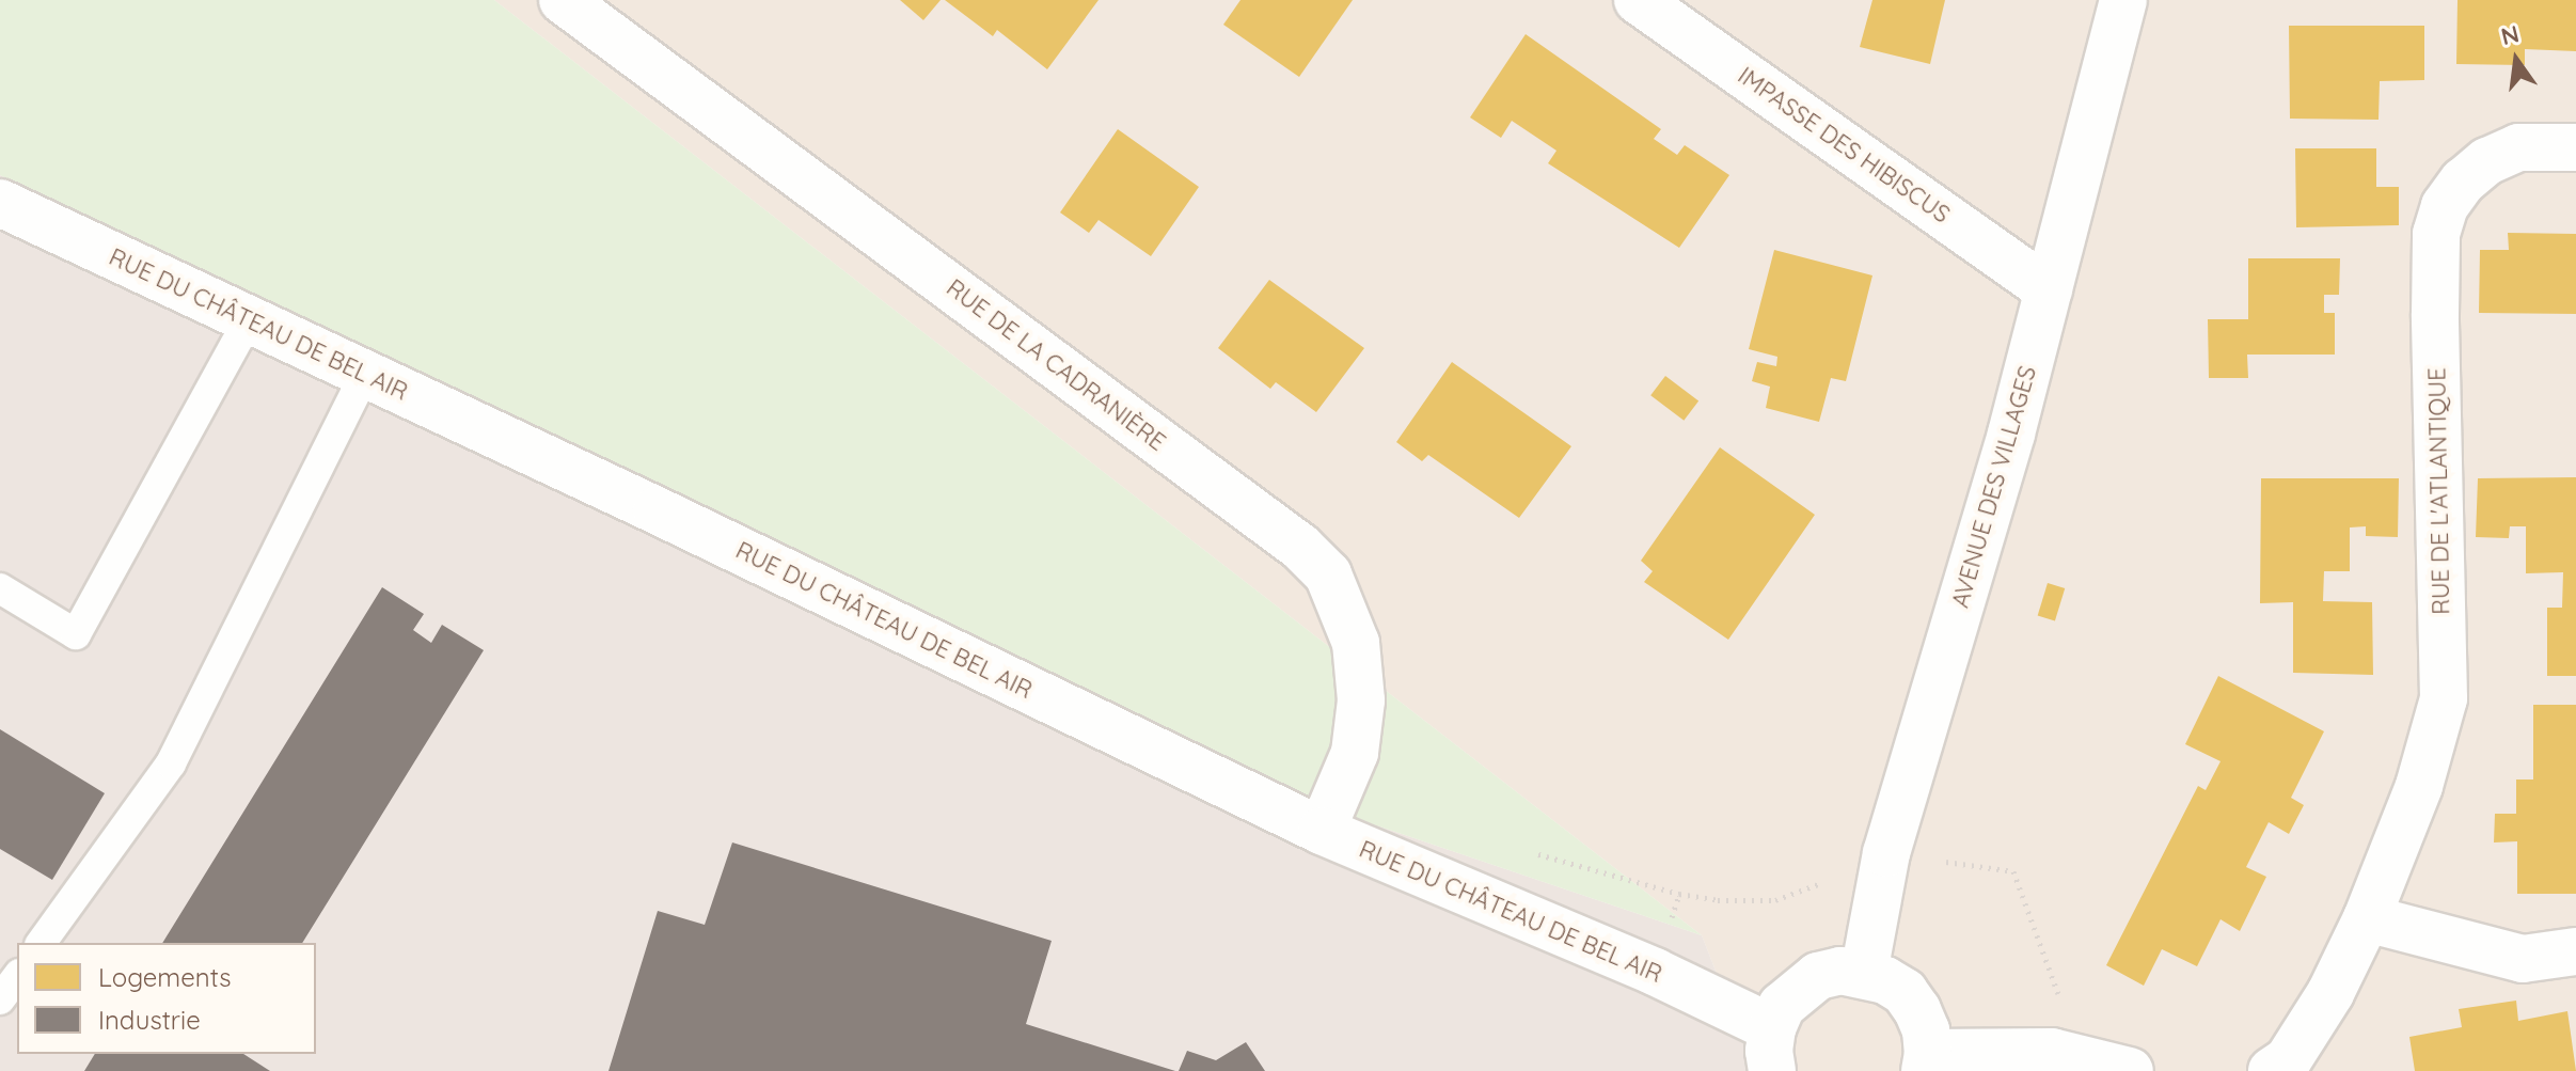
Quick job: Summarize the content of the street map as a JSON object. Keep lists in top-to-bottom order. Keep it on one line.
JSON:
{"streets":{"street":["IMPASSE DES HIBISCUS","RUE DU CHÂTEAU DE BEL AIR","RUE DE LA CADRANIÈRE","AVENUE DES VILLAGES","RUE DE L'ATLANTIQUE"]},"crossings":[["IMPASSE DES HIBISCUS","AVENUE DES VILLAGES"],["RUE DU CHÂTEAU DE BEL AIR","RUE DE LA CADRANIÈRE"]],"legend":["Logements","Industrie"],"north":"top"}
